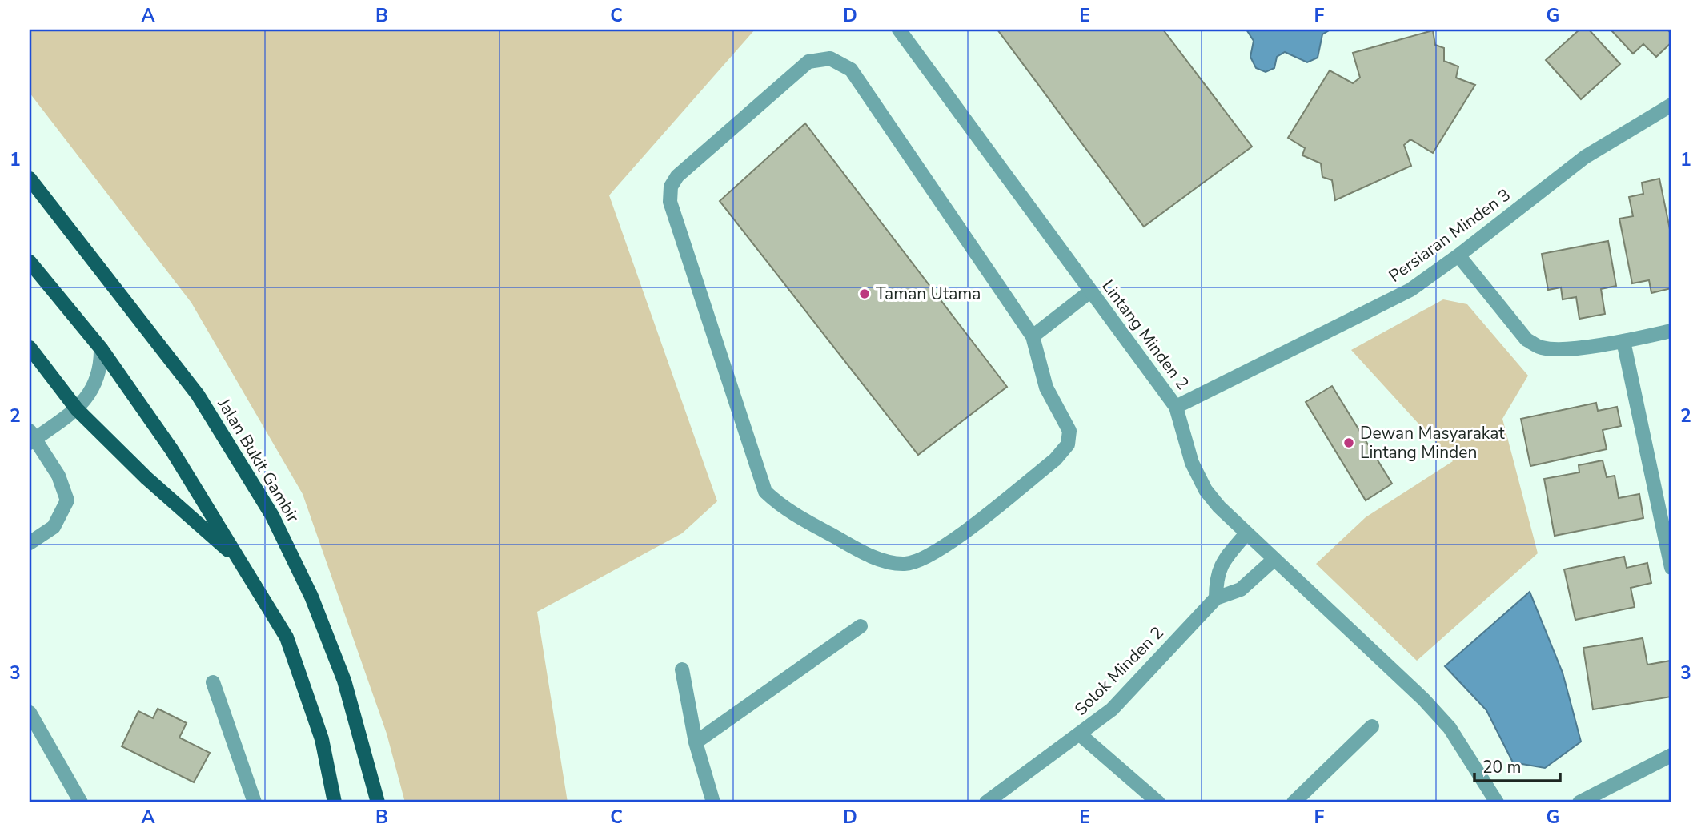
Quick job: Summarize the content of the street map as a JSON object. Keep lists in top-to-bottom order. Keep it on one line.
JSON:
{"streets":{"main road":["Jalan Bukit Gambir"],"street":["Persiaran Minden 3","Lintang Minden 2","Solok Minden 2"]},"crossings":[["Persiaran Minden 3","Lintang Minden 2"],["Lintang Minden 2","Solok Minden 2"]],"places":["Taman Utama","Dewan Masyarakat Lintang Minden"],"scale_bar":"20 m","grid":{"columns":["A","B","C","D","E","F","G"],"rows":["1","2","3"]}}
